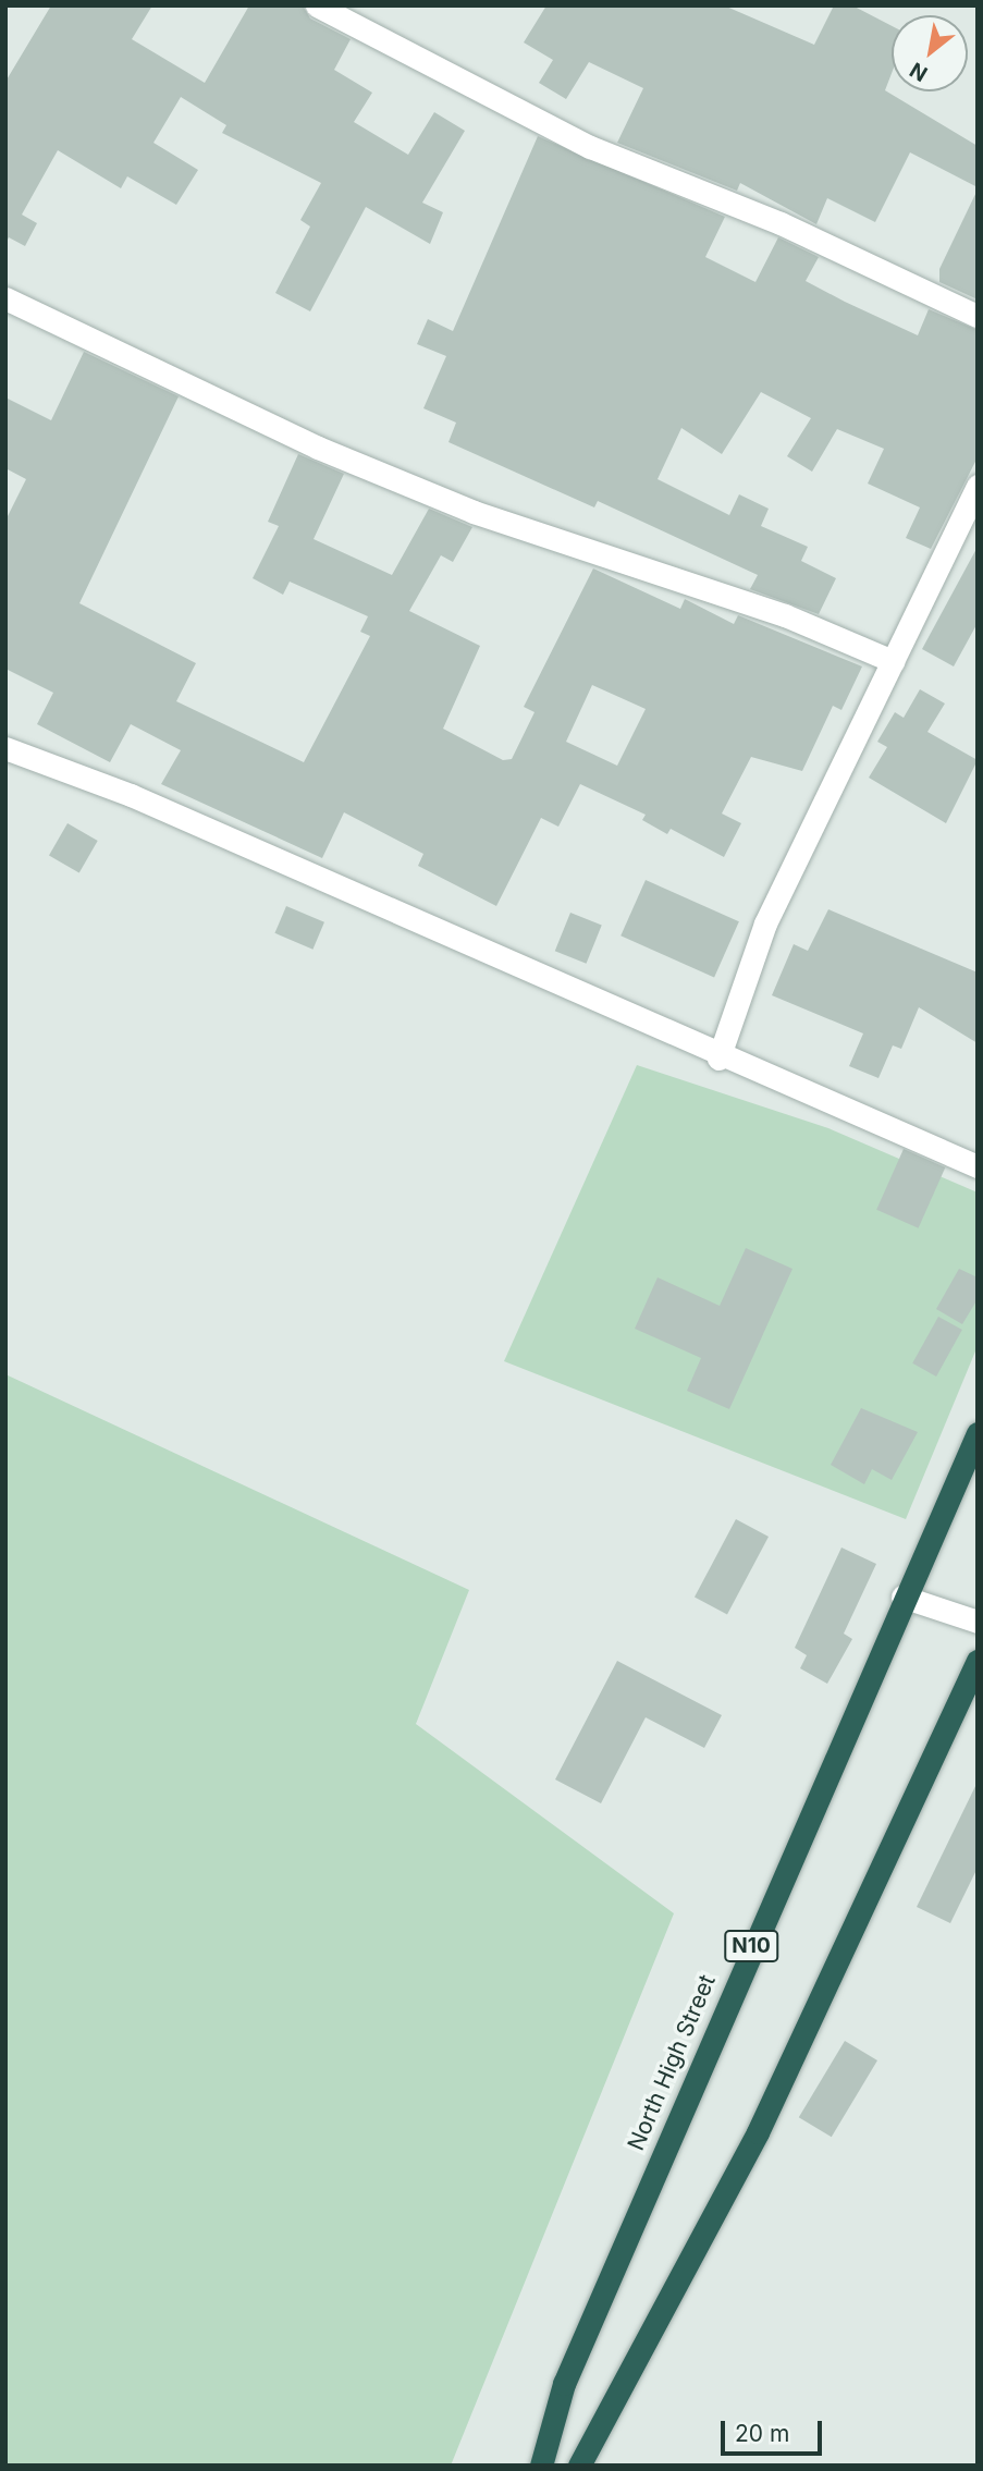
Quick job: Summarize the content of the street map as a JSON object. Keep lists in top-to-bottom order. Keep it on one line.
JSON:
{"streets":{"highway":["N10","North High Street"]},"scale_bar":"20 m","north":"bottom left"}
